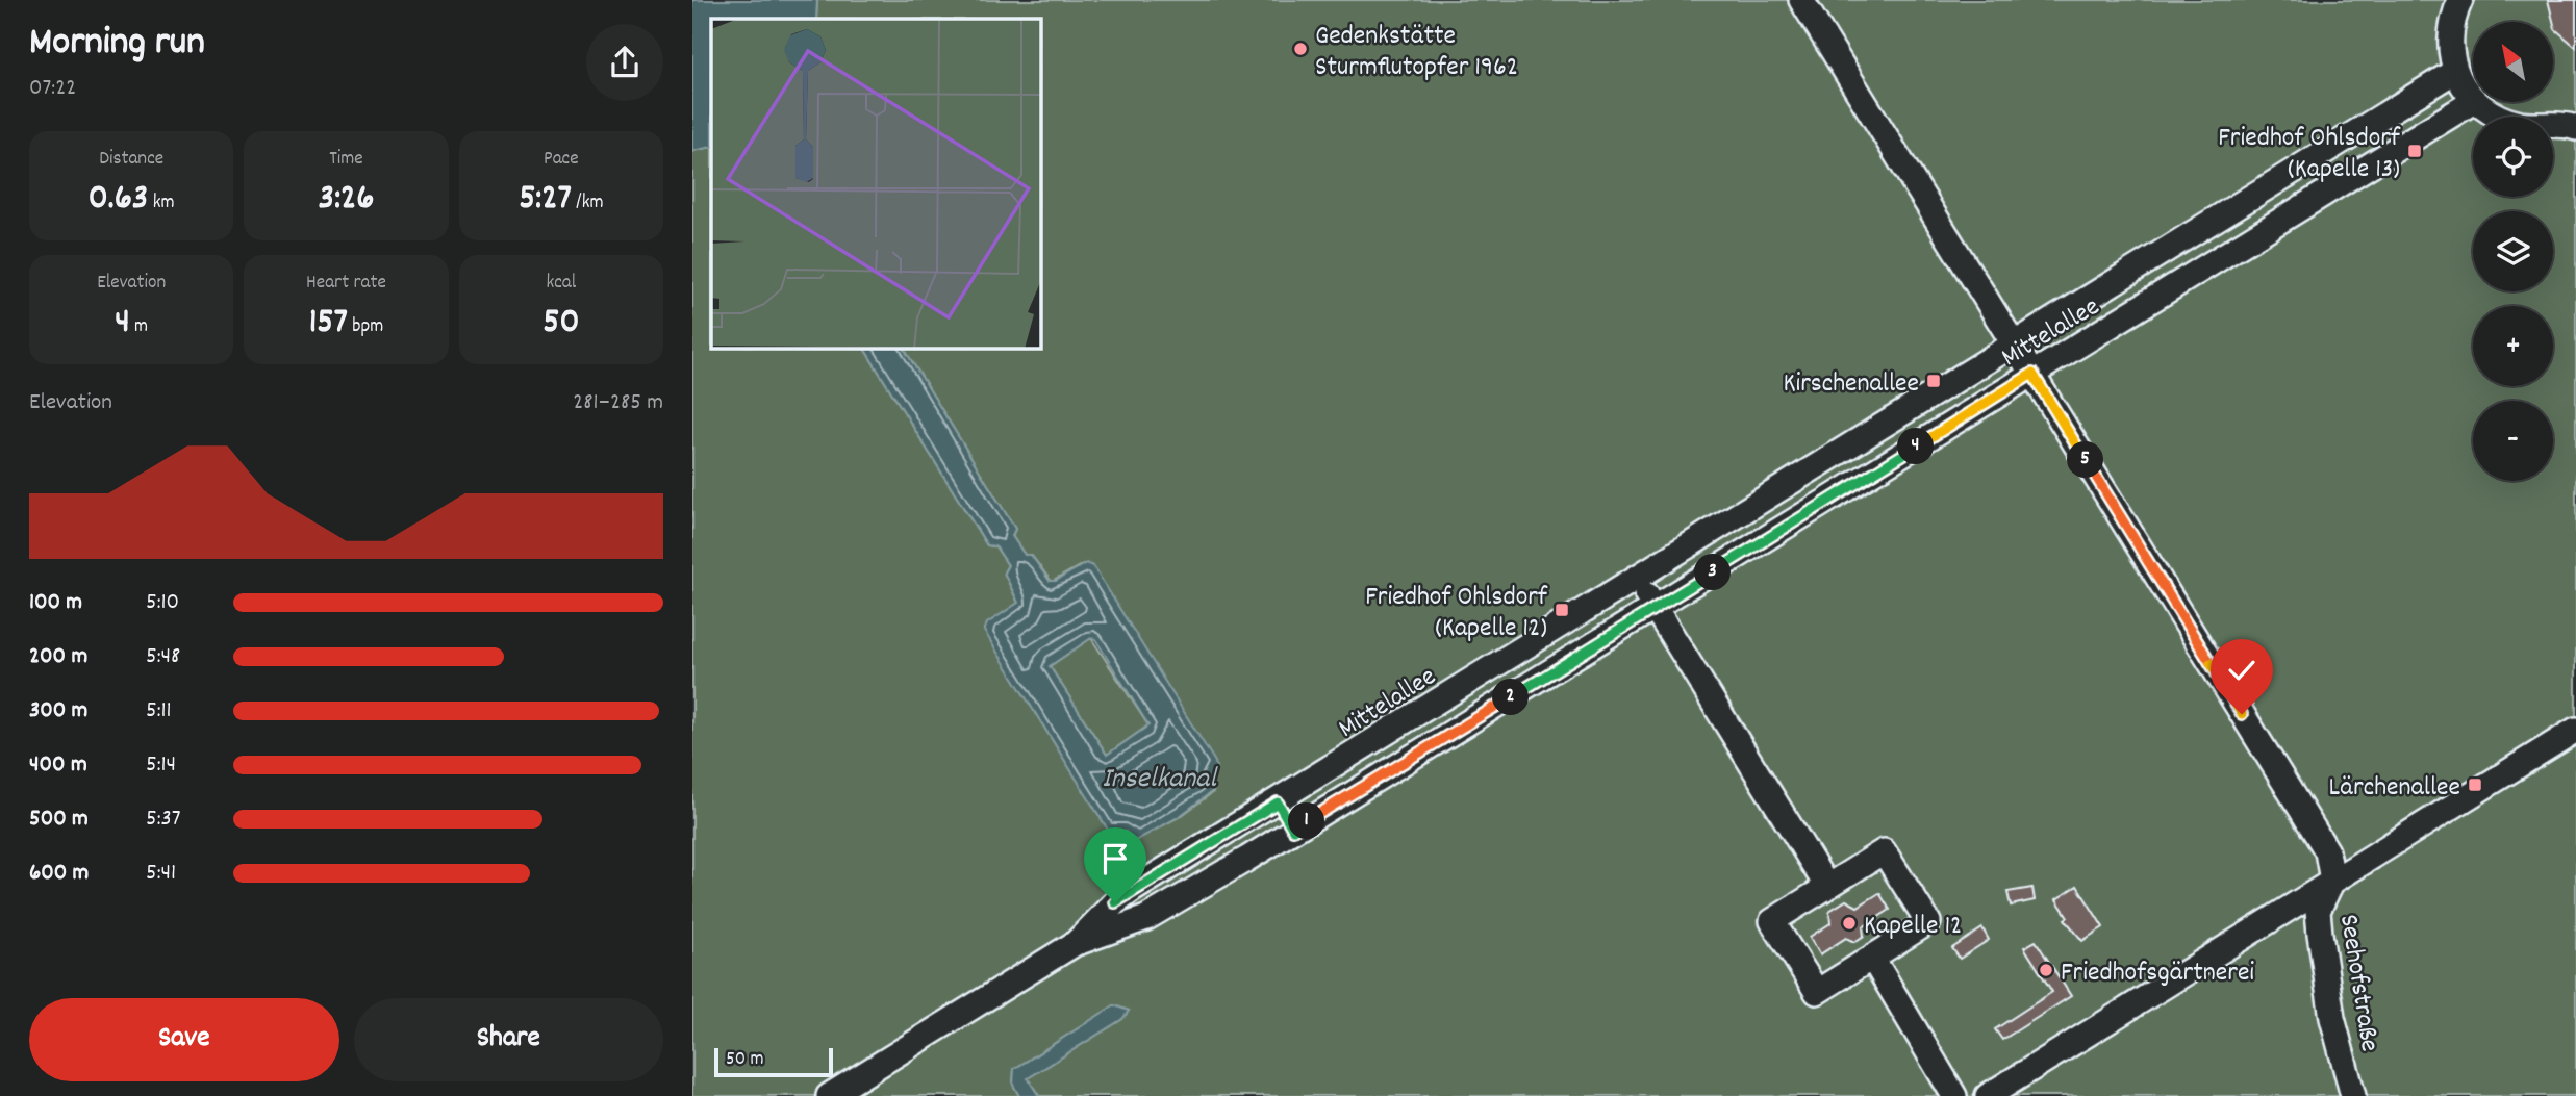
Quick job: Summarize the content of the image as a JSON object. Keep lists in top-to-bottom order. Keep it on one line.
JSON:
{"streets":{"street":["Mittelallee","Seehofstraße"]},"water":["Inselkanal"],"places":{"other":["Gedenkstätte Sturmflutopfer 1962","Kapelle 12","Friedhofsgärtnerei"],"transit":["Friedhof Ohlsdorf (Kapelle 13)","Kirschenallee","Friedhof Ohlsdorf (Kapelle 12)","Lärchenallee"]},"scale_bar":"50 m","north":"top left","page":{"heading":["Morning run","07:22"],"map_buttons":["+","−"],"stats":[["Distance","0.63 km"],["Time","3:26"],["Pace","5:27 /km"],["Elevation","4 m"],["Heart rate","157 bpm"],["kcal","50"]],"chart":["Elevation","281–285 m"],"pins":["4","5","3","2","1"],"list":[{"name":"100 m","note":"5:10"},{"name":"200 m","note":"5:48"},{"name":"300 m","note":"5:11"},{"name":"400 m","note":"5:14"},{"name":"500 m","note":"5:37"},{"name":"600 m","note":"5:41"}],"buttons":["Save","Share"],"scale":"50 m"}}
